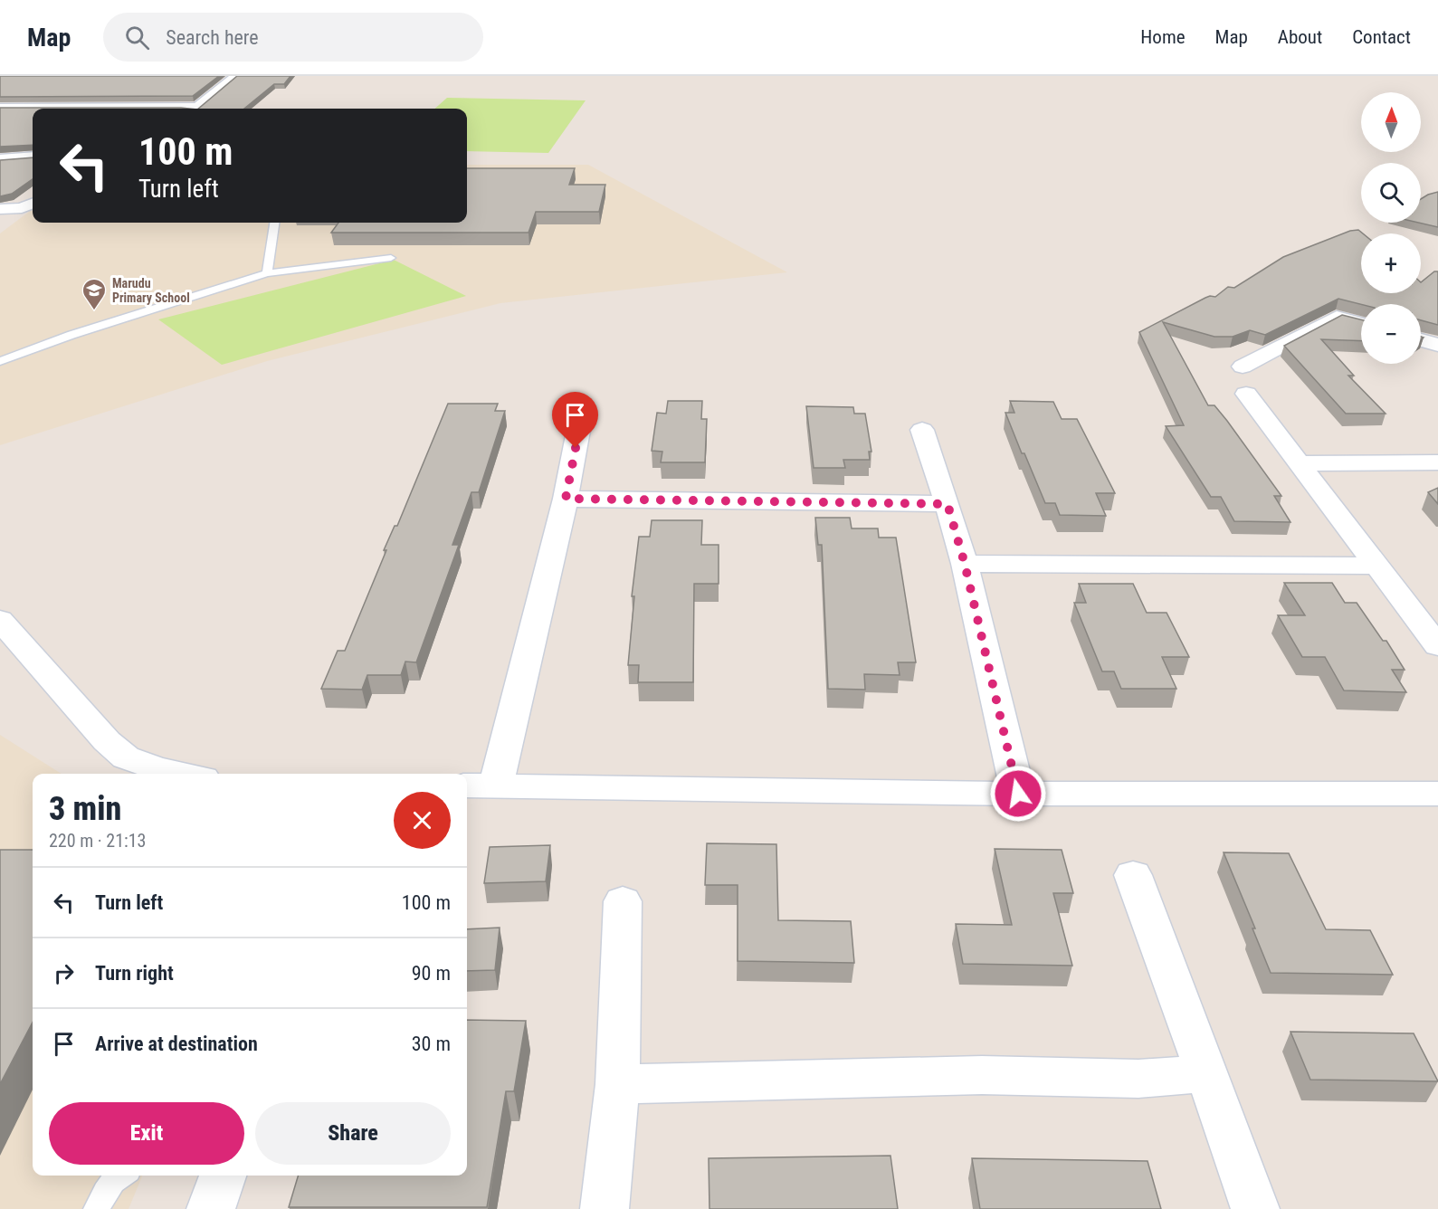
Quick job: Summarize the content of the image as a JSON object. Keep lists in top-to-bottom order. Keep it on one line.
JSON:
{"places":{"school or university":["Marudu Primary School"]},"north":"top","page":{"header":"Map","search":"Search here","nav":["Home","Map","About","Contact"],"map_buttons":["+","−"],"turn":["100 m","Turn left"],"heading":["3 min","220 m · 21:13"],"list":[{"name":"Turn left","value":"100 m"},{"name":"Turn right","value":"90 m"},{"name":"Arrive at destination","value":"30 m"}],"buttons":["Exit","Share"]}}
